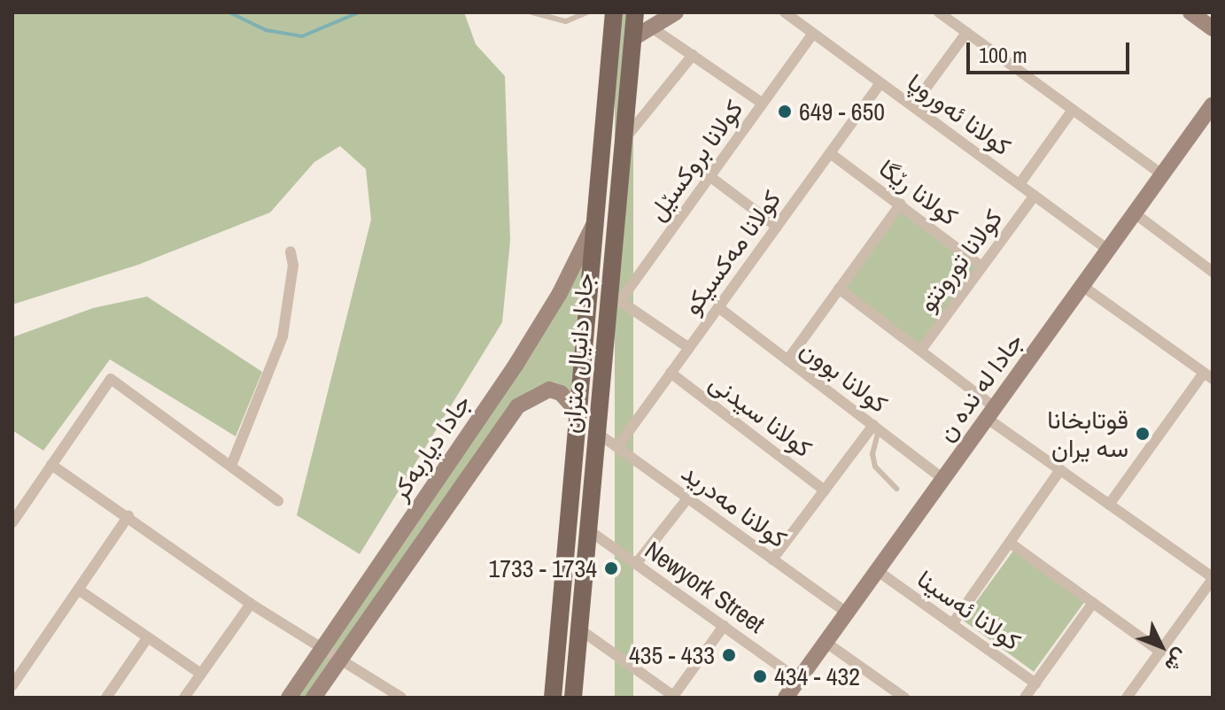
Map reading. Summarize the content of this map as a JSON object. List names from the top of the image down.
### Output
{
  "streets": {
    "main road": ["جادا دانيال متران", "جادا له نده ن", "جادا دیاربه‌كر"],
    "street": [
      "كولانا ئه‌وروپا",
      "كولانا بروکسێل",
      "كولانا رێگا",
      "كولانا مەکسیکو",
      "كولانا تورونتو",
      "كولانا بوون",
      "كولانا سيدنى",
      "كولانا مه‌درید",
      "Newyork Street",
      "كولانا ئەسینا"
    ]
  },
  "crossings": [
    ["كولانا ئه‌وروپا", "كولانا بروکسێل"],
    ["كولانا ئه‌وروپا", "كولانا مەکسیکو"],
    ["كولانا ئه‌وروپا", "كولانا تورونتو"],
    ["كولانا ئه‌وروپا", "جادا له نده ن"],
    ["كولانا بروکسێل", "جادا دانيال متران"],
    ["كولانا رێگا", "كولانا مەکسیکو"],
    ["كولانا رێگا", "كولانا تورونتو"],
    ["كولانا مەکسیکو", "كولانا بوون"],
    ["كولانا مەکسیکو", "كولانا سيدنى"],
    ["كولانا مەکسیکو", "كولانا مه‌درید"],
    ["جادا دانيال متران", "جادا دیاربه‌كر"],
    ["جادا دانيال متران", "كولانا مه‌درید"],
    ["جادا دانيال متران", "Newyork Street"],
    ["كولانا بوون", "جادا له نده ن"],
    ["جادا له نده ن", "كولانا مه‌درید"],
    ["جادا له نده ن", "Newyork Street"],
    ["جادا له نده ن", "كولانا ئەسینا"]
  ],
  "places": [
    "649 - 650",
    "قوتابخانا سه يران",
    "1733 - 1734",
    "435 - 433",
    "434 - 432"
  ],
  "scale_bar": "100 m",
  "north": "bottom right"
}
